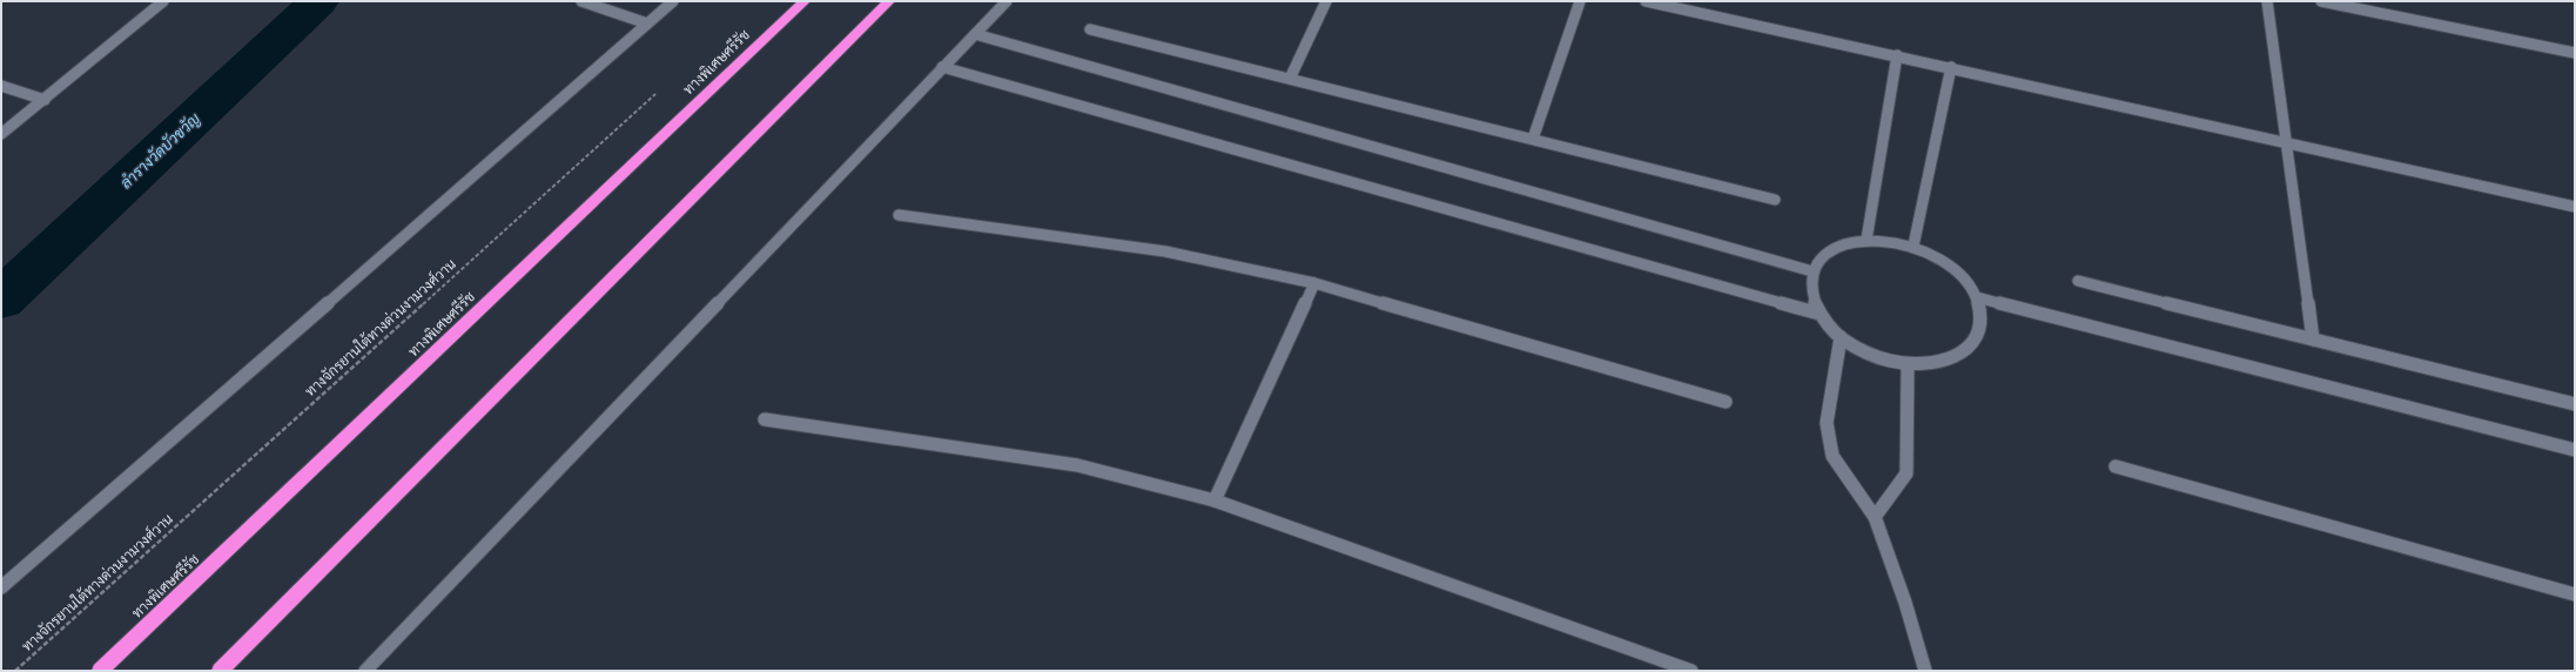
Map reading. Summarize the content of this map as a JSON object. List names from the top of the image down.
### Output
{
  "streets": {
    "highway": ["ทางพิเศษศรีรัช"],
    "path": ["ทางจักรยานใต้ทางด่วนงามวงศ์วาน"]
  },
  "water": ["ลำรางวัดบัวขวัญ"]
}
